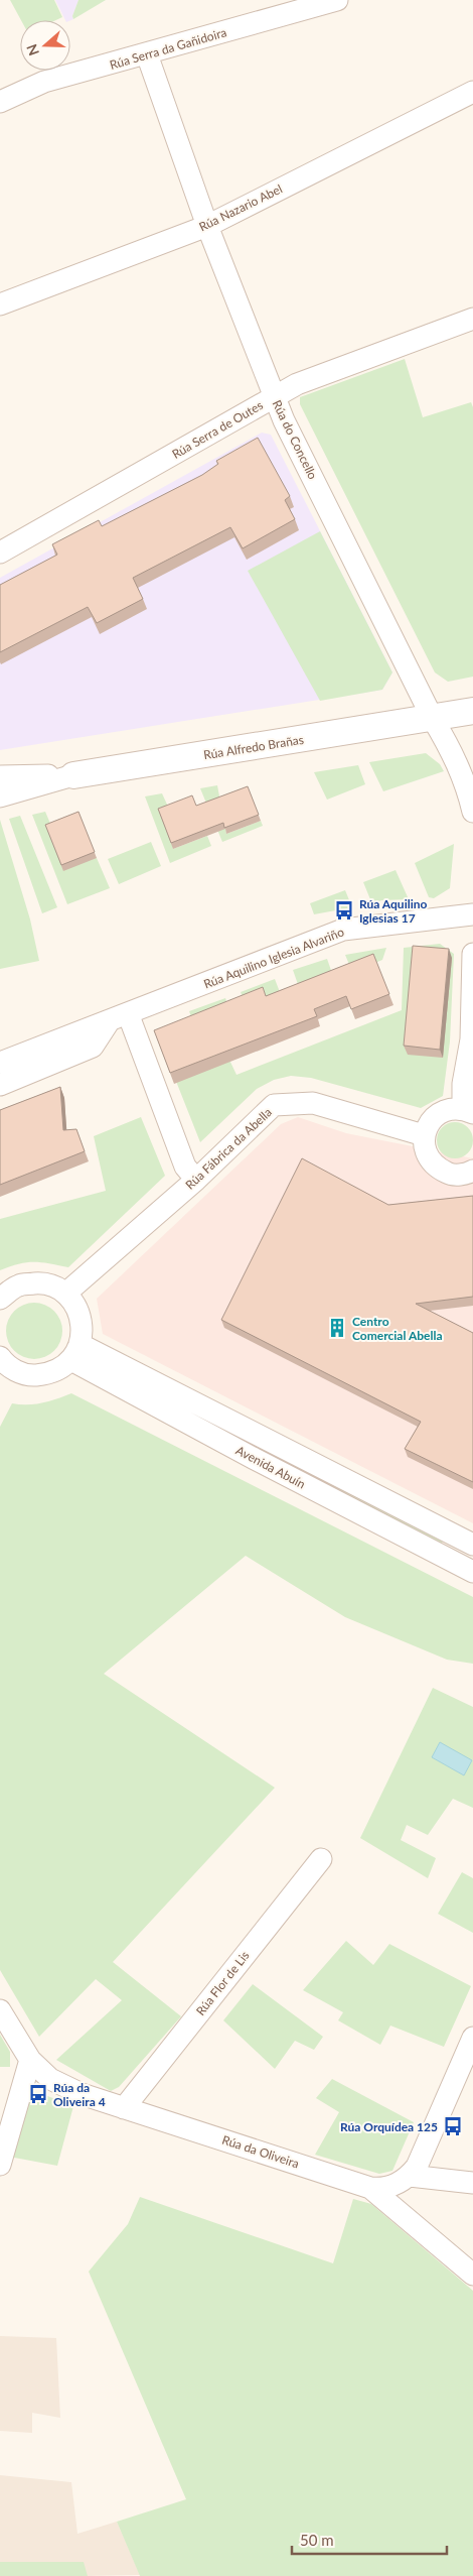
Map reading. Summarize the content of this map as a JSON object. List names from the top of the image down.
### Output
{
  "streets": {
    "street": [
      "Rúa Serra da Gañidoira",
      "Rúa Nazario Abel",
      "Rúa Serra de Outes",
      "Rúa do Concello",
      "Rúa Alfredo Brañas",
      "Rúa Aquilino Iglesia Alvariño",
      "Rúa Fábrica da Abella",
      "Avenida Abuín",
      "Rúa Flor de Lis",
      "Rúa da Oliveira"
    ]
  },
  "crossings": [
    ["Rúa Serra da Gañidoira", "Rúa do Concello"],
    ["Rúa Nazario Abel", "Rúa do Concello"],
    ["Rúa Serra de Outes", "Rúa do Concello"],
    ["Rúa do Concello", "Rúa Alfredo Brañas"],
    ["Rúa Flor de Lis", "Rúa da Oliveira"]
  ],
  "places": {
    "bus stop": ["Rúa Aquilino Iglesias 17", "Rúa da Oliveira 4", "Rúa Orquídea 125"],
    "building": ["Centro Comercial Abella"]
  },
  "scale_bar": "50 m",
  "north": "left"
}
